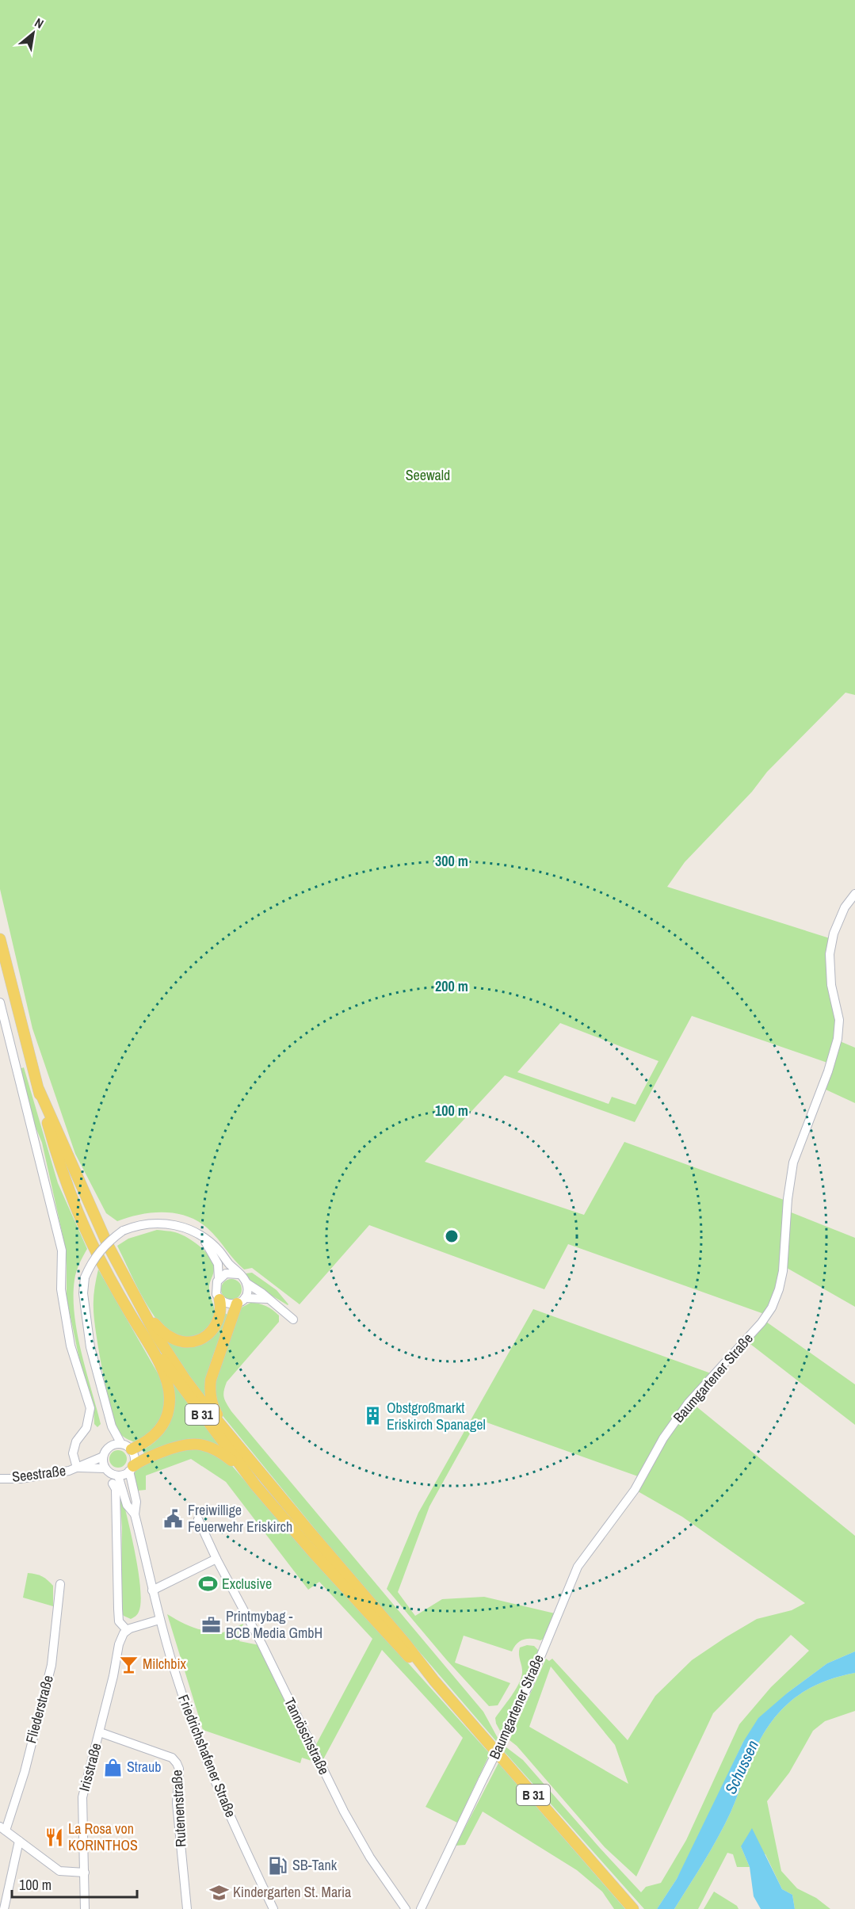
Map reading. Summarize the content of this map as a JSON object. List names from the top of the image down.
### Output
{
  "streets": {
    "main road": ["B 31"],
    "street": [
      "Baumgartener Straße",
      "Seestraße",
      "Fliederstraße",
      "Tannöschstraße",
      "Friedrichshafener Straße",
      "Irisstraße",
      "Rutenenstraße"
    ]
  },
  "crossings": [
    ["Seestraße", "Friedrichshafener Straße"],
    ["Irisstraße", "Rutenenstraße"]
  ],
  "water": ["Schussen"],
  "parks": ["Seewald"],
  "places": {
    "building": ["Obstgroßmarkt Eriskirch Spanagel"],
    "public building": ["Freiwillige Feuerwehr Eriskirch"],
    "sports": ["Exclusive"],
    "office": ["Printmybag - BCB Media GmbH"],
    "bar": ["Milchbix"],
    "shop": ["Straub"],
    "restaurant": ["La Rosa von KORINTHOS"],
    "fuel station": ["SB-Tank"],
    "school or university": ["Kindergarten St. Maria"]
  },
  "scale_bar": "100 m",
  "north": "top right",
  "rings": ["300 m", "200 m", "100 m"]
}
